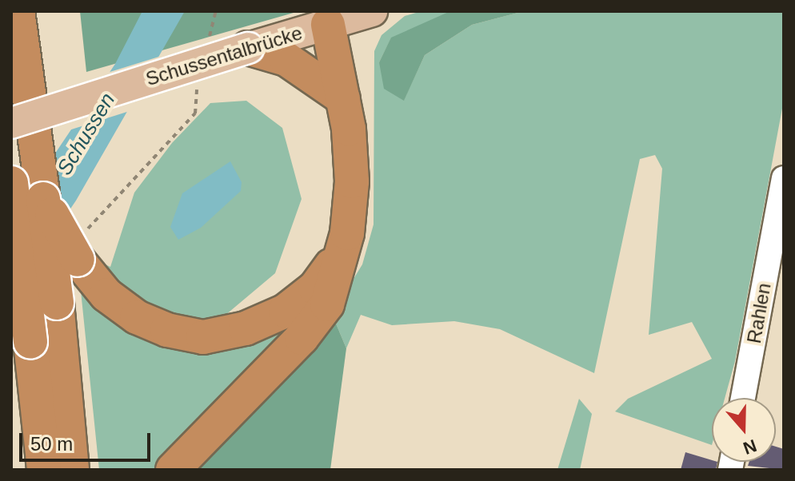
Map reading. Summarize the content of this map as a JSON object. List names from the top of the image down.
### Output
{
  "streets": {
    "main road": ["Schussentalbrücke"],
    "street": ["Rahlen"]
  },
  "water": ["Schussen"],
  "scale_bar": "50 m",
  "north": "bottom"
}
